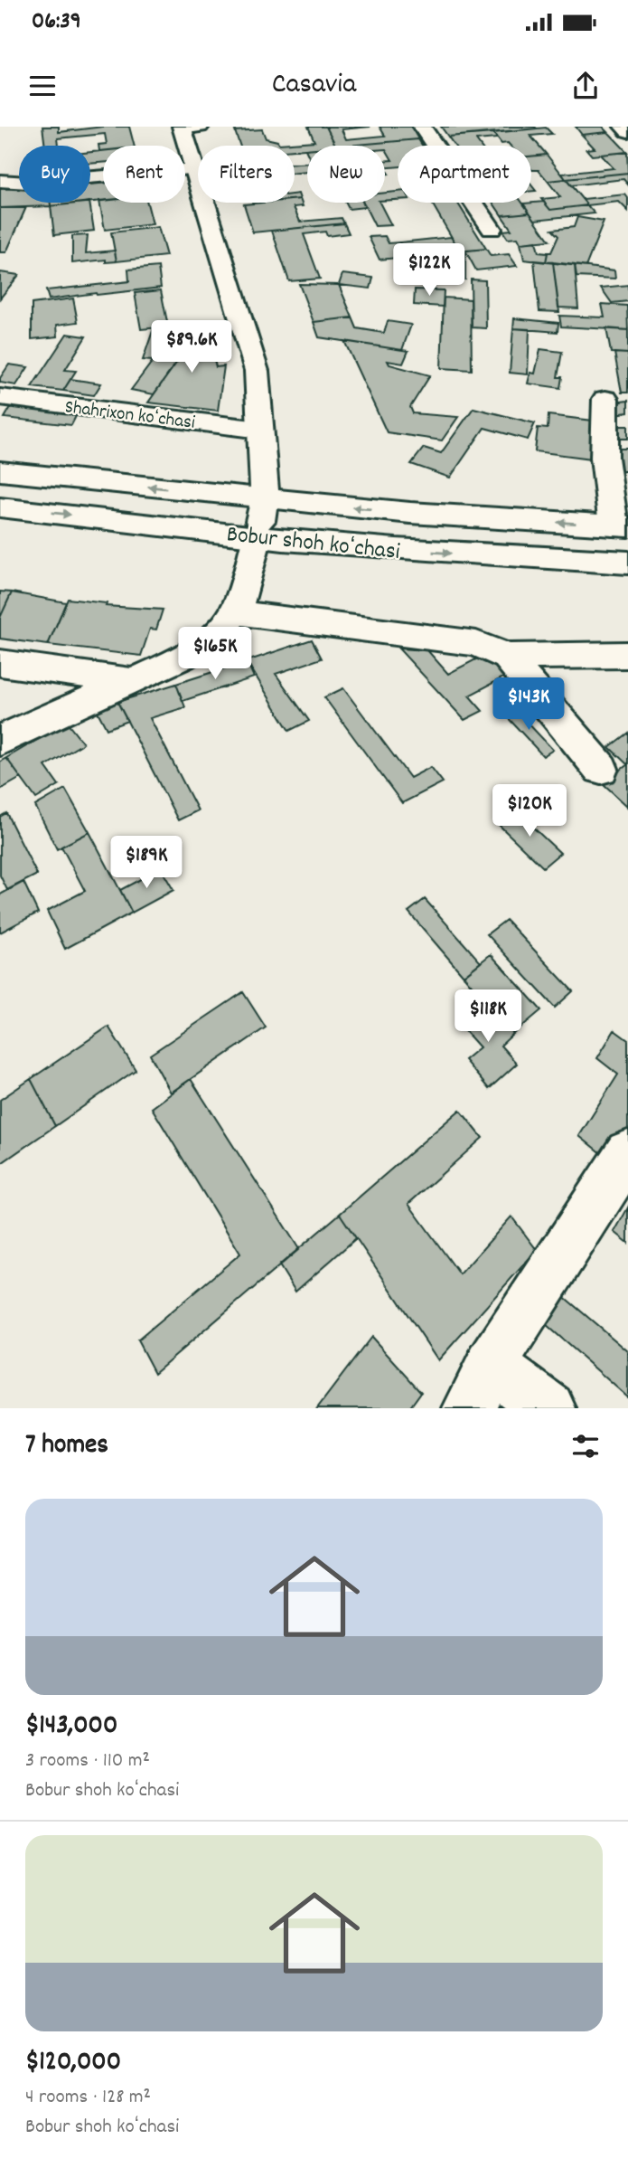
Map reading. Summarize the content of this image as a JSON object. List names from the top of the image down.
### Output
{
  "streets": {
    "main road": ["Shahrixon koʻchasi", "Bobur shoh koʻchasi"]
  },
  "page": {
    "status": "06:39",
    "header": "Casavia",
    "chip": [
      "Buy",
      "Rent",
      "Filters",
      "New",
      "Apartment"
    ],
    "price": [
      "$122K",
      "$89.6K",
      "$165K",
      "$143K",
      "$120K",
      "$189K",
      "$118K"
    ],
    "heading": "7 homes",
    "list": [
      {
        "name": "$143,000",
        "note": "3 rooms · 110 m² · Bobur shoh koʻchasi"
      },
      {
        "name": "$120,000",
        "note": "4 rooms · 128 m² · Bobur shoh koʻchasi"
      }
    ]
  }
}
